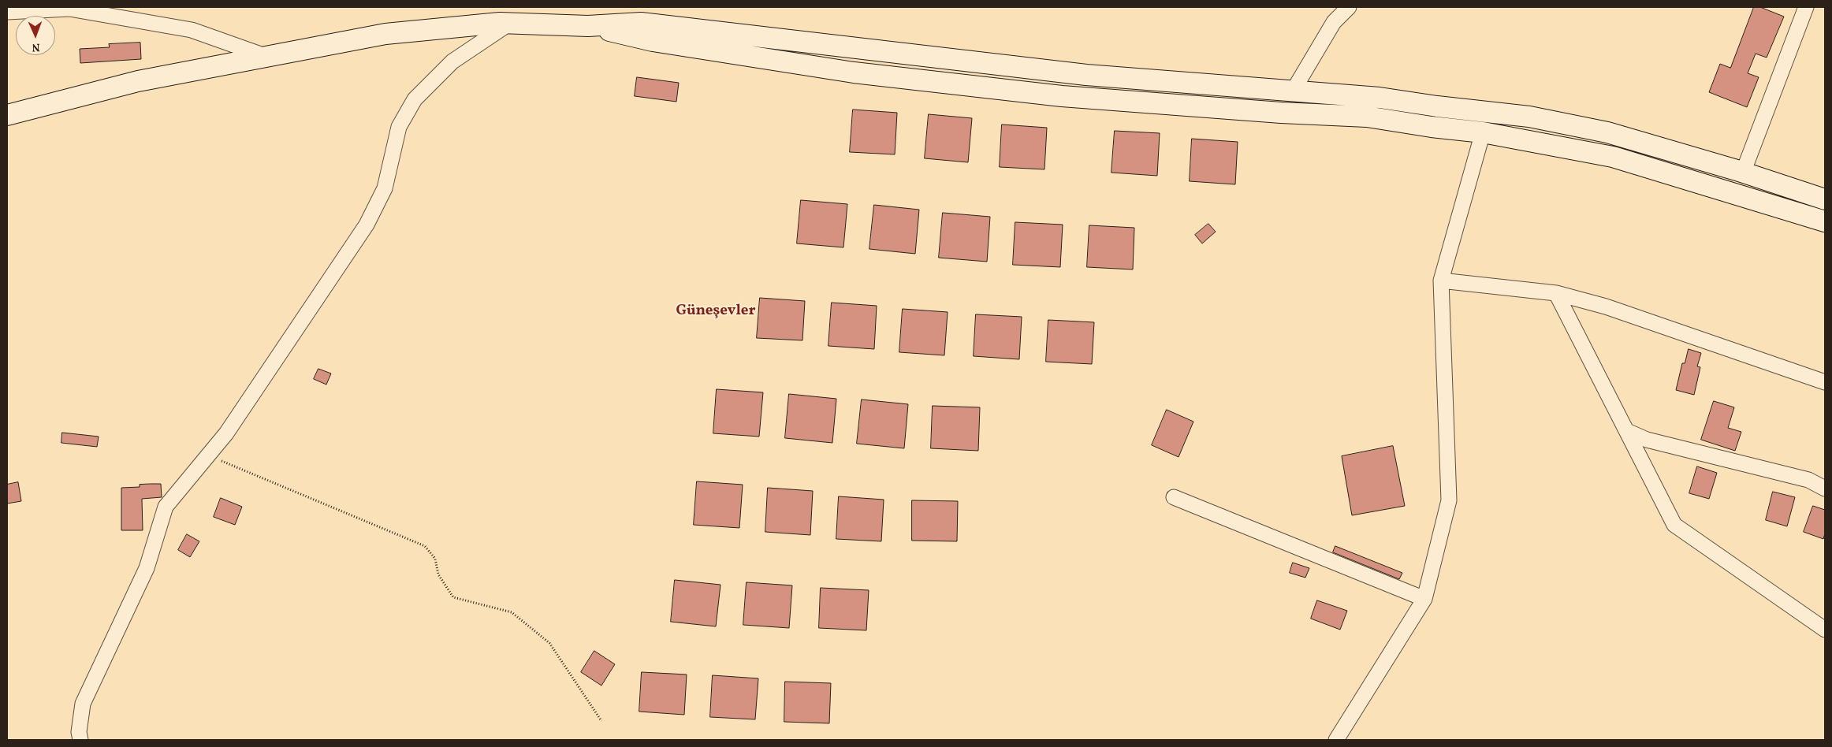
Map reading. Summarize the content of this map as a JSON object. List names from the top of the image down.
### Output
{
  "districts": ["Güneşevler"],
  "north": "bottom"
}
